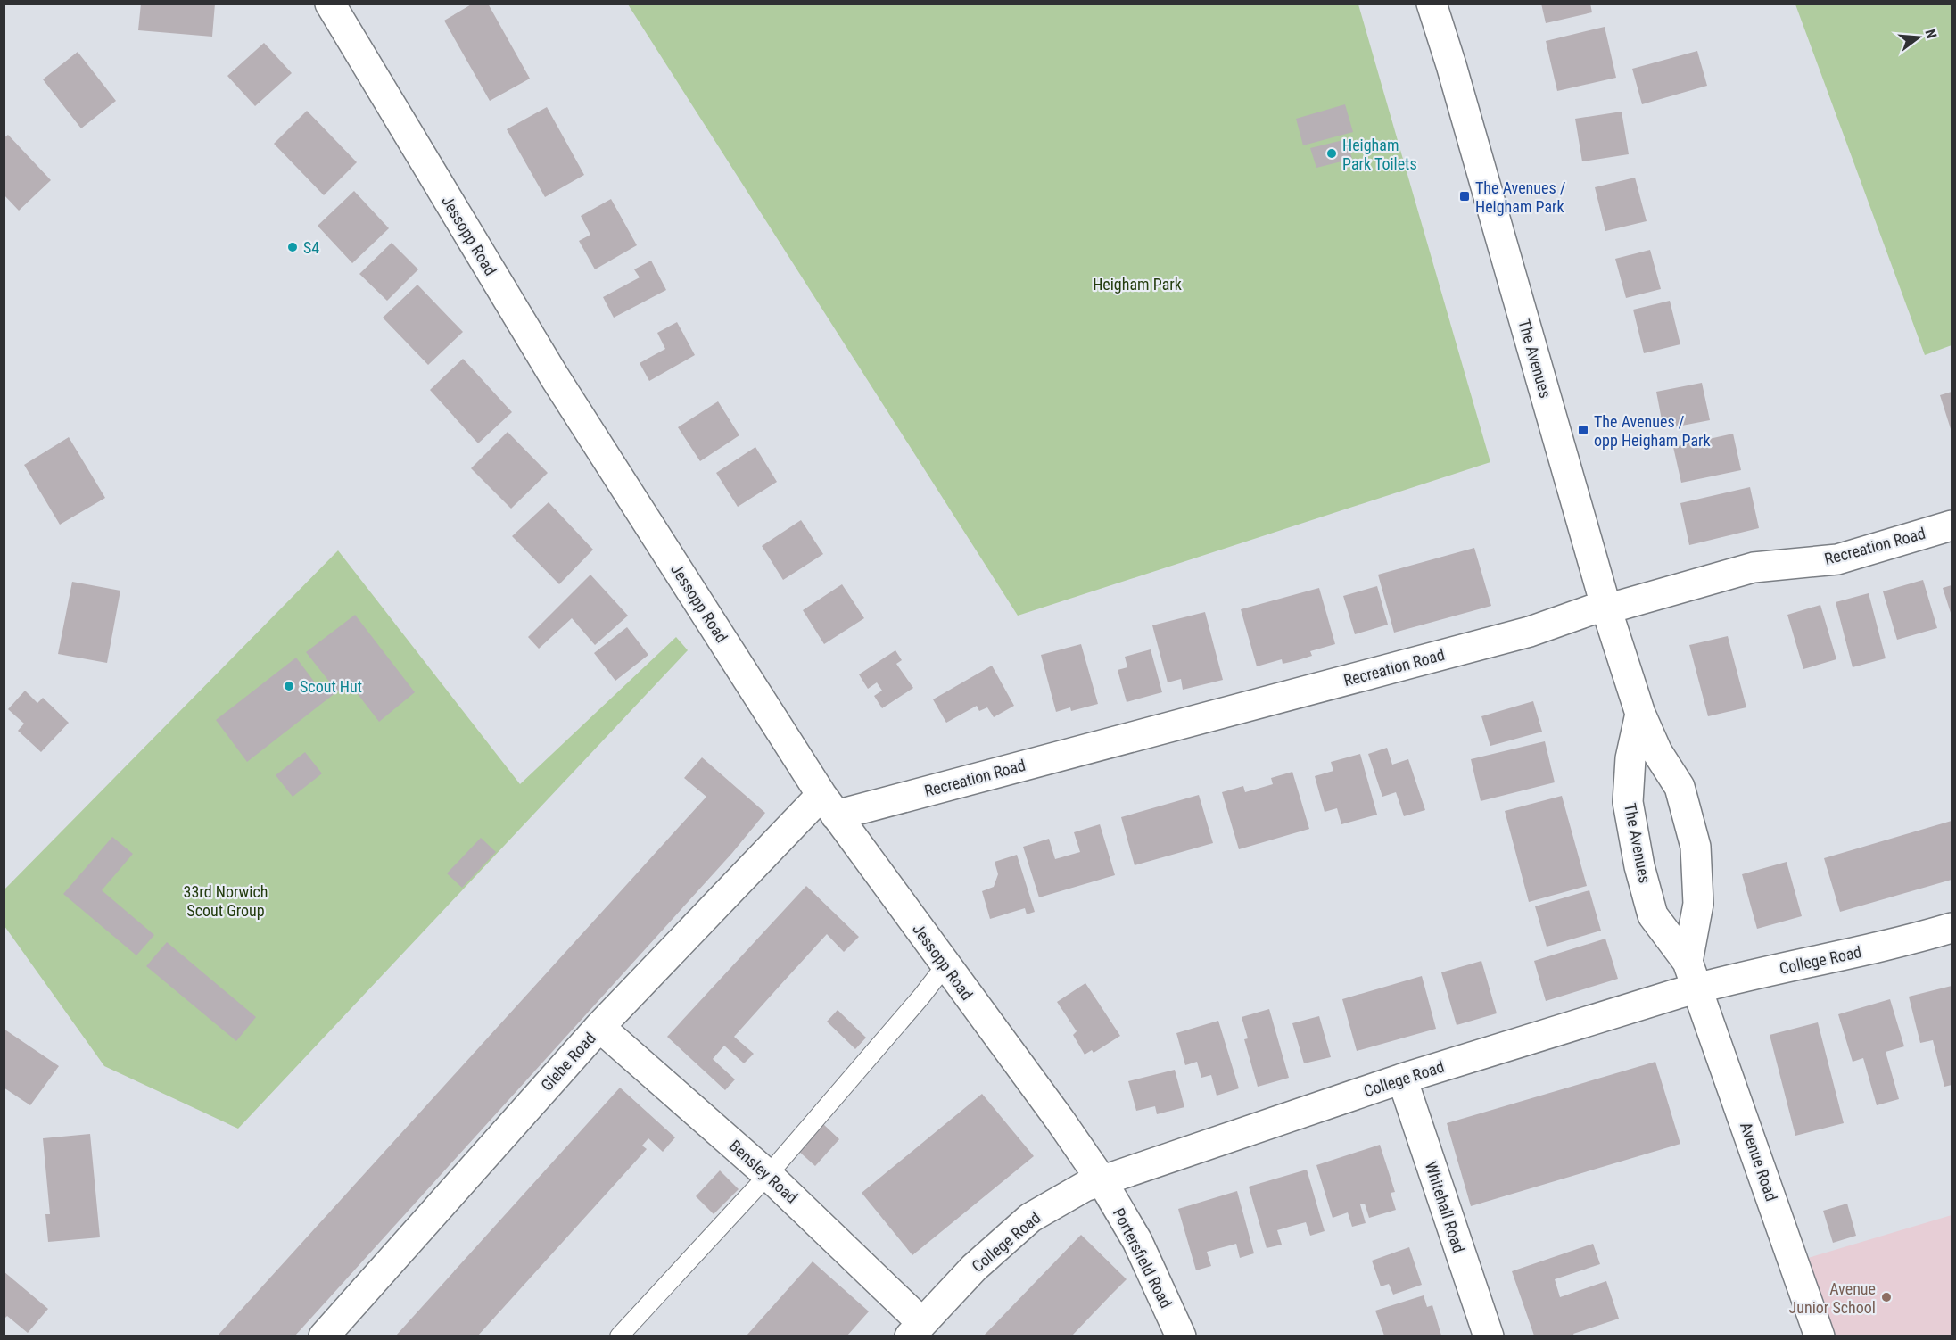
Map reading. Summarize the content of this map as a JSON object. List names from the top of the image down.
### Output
{
  "streets": {
    "street": [
      "Jessopp Road",
      "The Avenues",
      "Recreation Road",
      "College Road",
      "Glebe Road",
      "Avenue Road",
      "Bensley Road",
      "Whitehall Road",
      "Portersfield Road"
    ]
  },
  "crossings": [
    ["Jessopp Road", "Recreation Road"],
    ["Jessopp Road", "College Road"],
    ["Jessopp Road", "Glebe Road"],
    ["Jessopp Road", "Portersfield Road"],
    ["The Avenues", "Recreation Road"],
    ["The Avenues", "College Road"],
    ["The Avenues", "Avenue Road"],
    ["Recreation Road", "Glebe Road"],
    ["College Road", "Avenue Road"],
    ["College Road", "Bensley Road"],
    ["College Road", "Whitehall Road"],
    ["College Road", "Portersfield Road"],
    ["Glebe Road", "Bensley Road"]
  ],
  "parks": ["Heigham Park", "33rd Norwich Scout Group"],
  "places": {
    "other": [
      "Heigham Park Toilets",
      "S4",
      "Scout Hut",
      "Avenue Junior School"
    ],
    "transit": ["The Avenues / Heigham Park", "The Avenues / opp Heigham Park"]
  },
  "north": "right"
}
